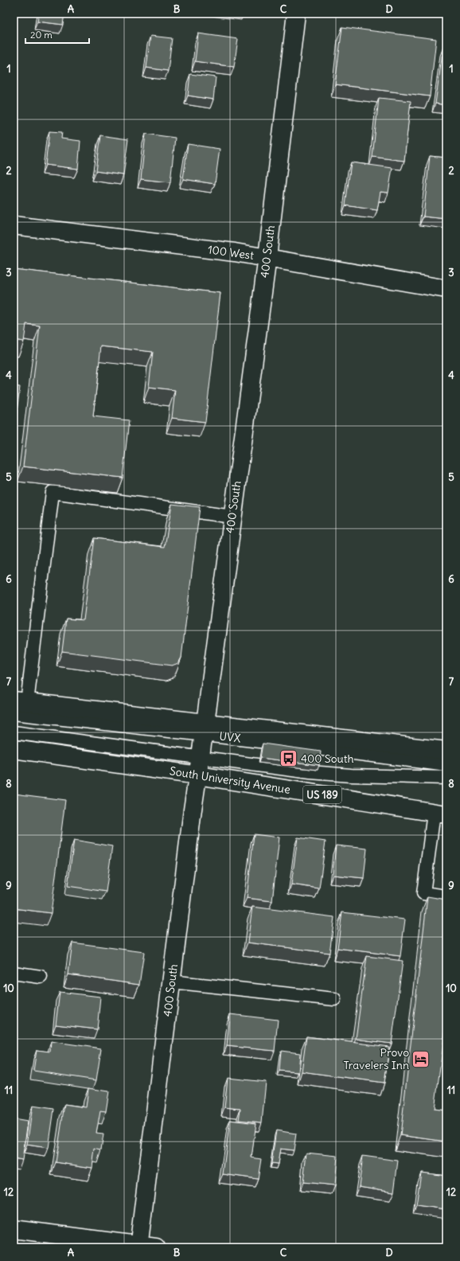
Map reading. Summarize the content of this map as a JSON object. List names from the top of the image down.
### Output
{
  "streets": {
    "main road": [
      "400 South",
      "100 West",
      "South University Avenue",
      "US 189"
    ],
    "lane": ["UVX"]
  },
  "crossings": [
    ["400 South", "100 West"],
    ["400 South", "UVX"],
    ["400 South", "South University Avenue"]
  ],
  "places": {
    "bus stop": ["400 South"],
    "hotel": ["Provo Travelers Inn"]
  },
  "scale_bar": "20 m",
  "grid": {
    "columns": [
      "A",
      "B",
      "C",
      "D"
    ],
    "rows": [
      "1",
      "2",
      "3",
      "4",
      "5",
      "6",
      "7",
      "8",
      "9",
      "10",
      "11",
      "12"
    ]
  }
}
